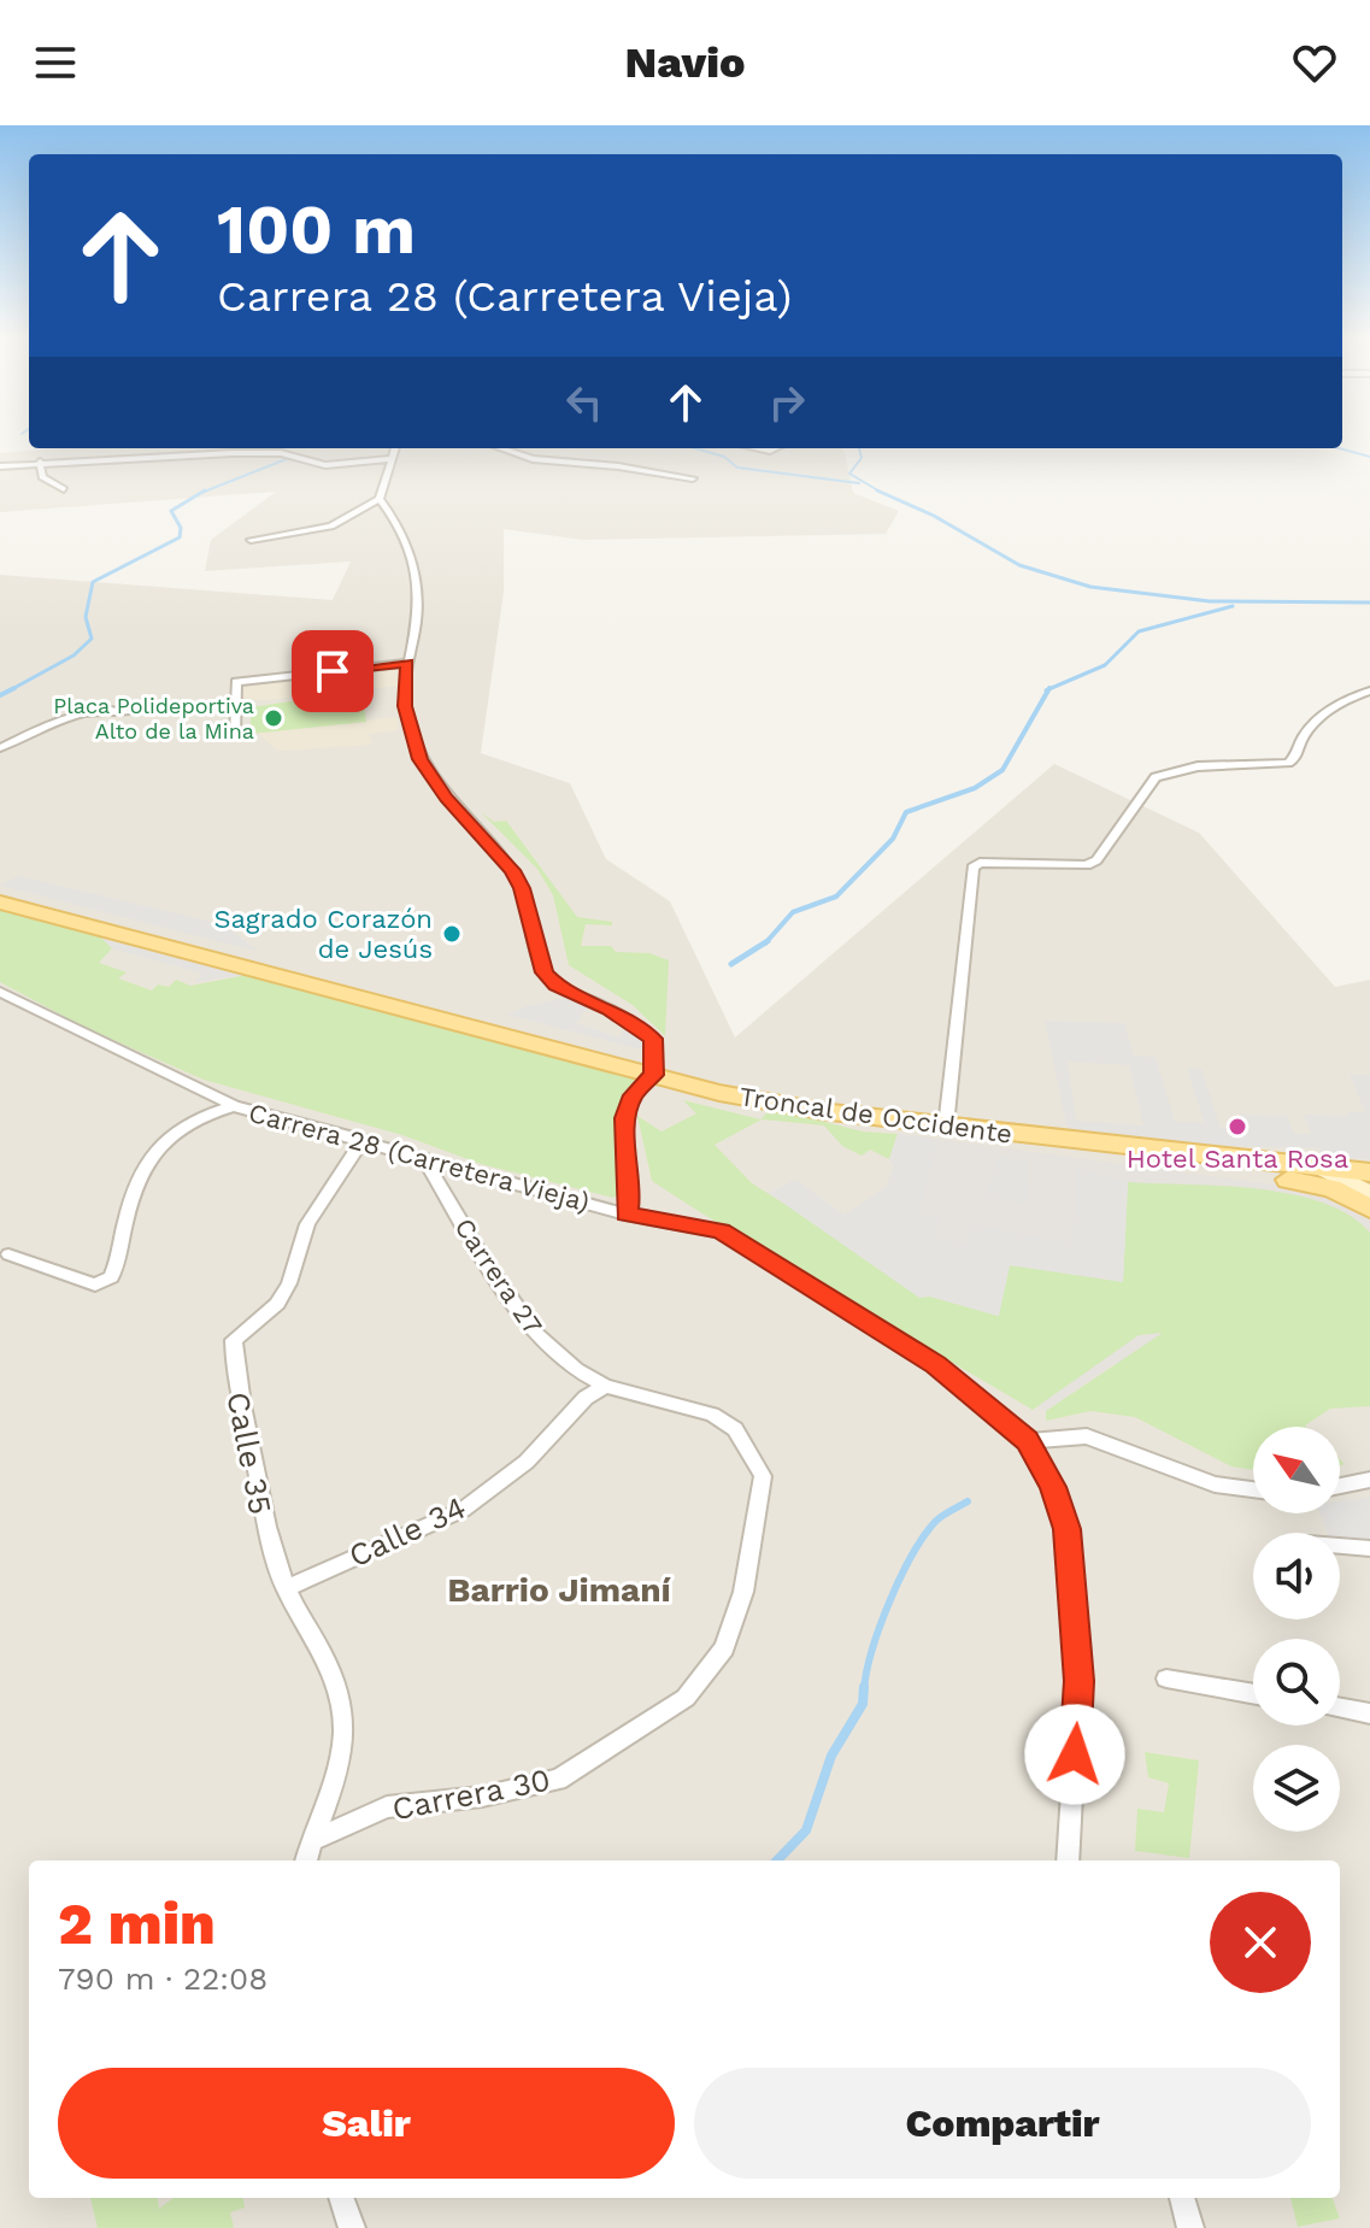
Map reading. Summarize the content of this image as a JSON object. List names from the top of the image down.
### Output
{
  "streets": {
    "main road": ["Troncal de Occidente"],
    "street": [
      "Carrera 28 (Carretera Vieja)",
      "Carrera 27",
      "Calle 35",
      "Calle 34",
      "Carrera 30"
    ]
  },
  "crossings": [
    ["Carrera 28 (Carretera Vieja)", "Carrera 27"],
    ["Carrera 28 (Carretera Vieja)", "Calle 35"],
    ["Carrera 27", "Calle 34"],
    ["Carrera 27", "Carrera 30"],
    ["Calle 35", "Calle 34"]
  ],
  "districts": ["Barrio Jimaní"],
  "places": ["Placa Polideportiva Alto de la Mina", "Sagrado Corazón de Jesús", "Hotel Santa Rosa"],
  "north": "top left",
  "page": {
    "header": "Navio",
    "turn": ["100 m", "Carrera 28 (Carretera Vieja)"],
    "heading": ["2 min", "790 m · 22:08"],
    "buttons": ["Salir", "Compartir"]
  }
}
